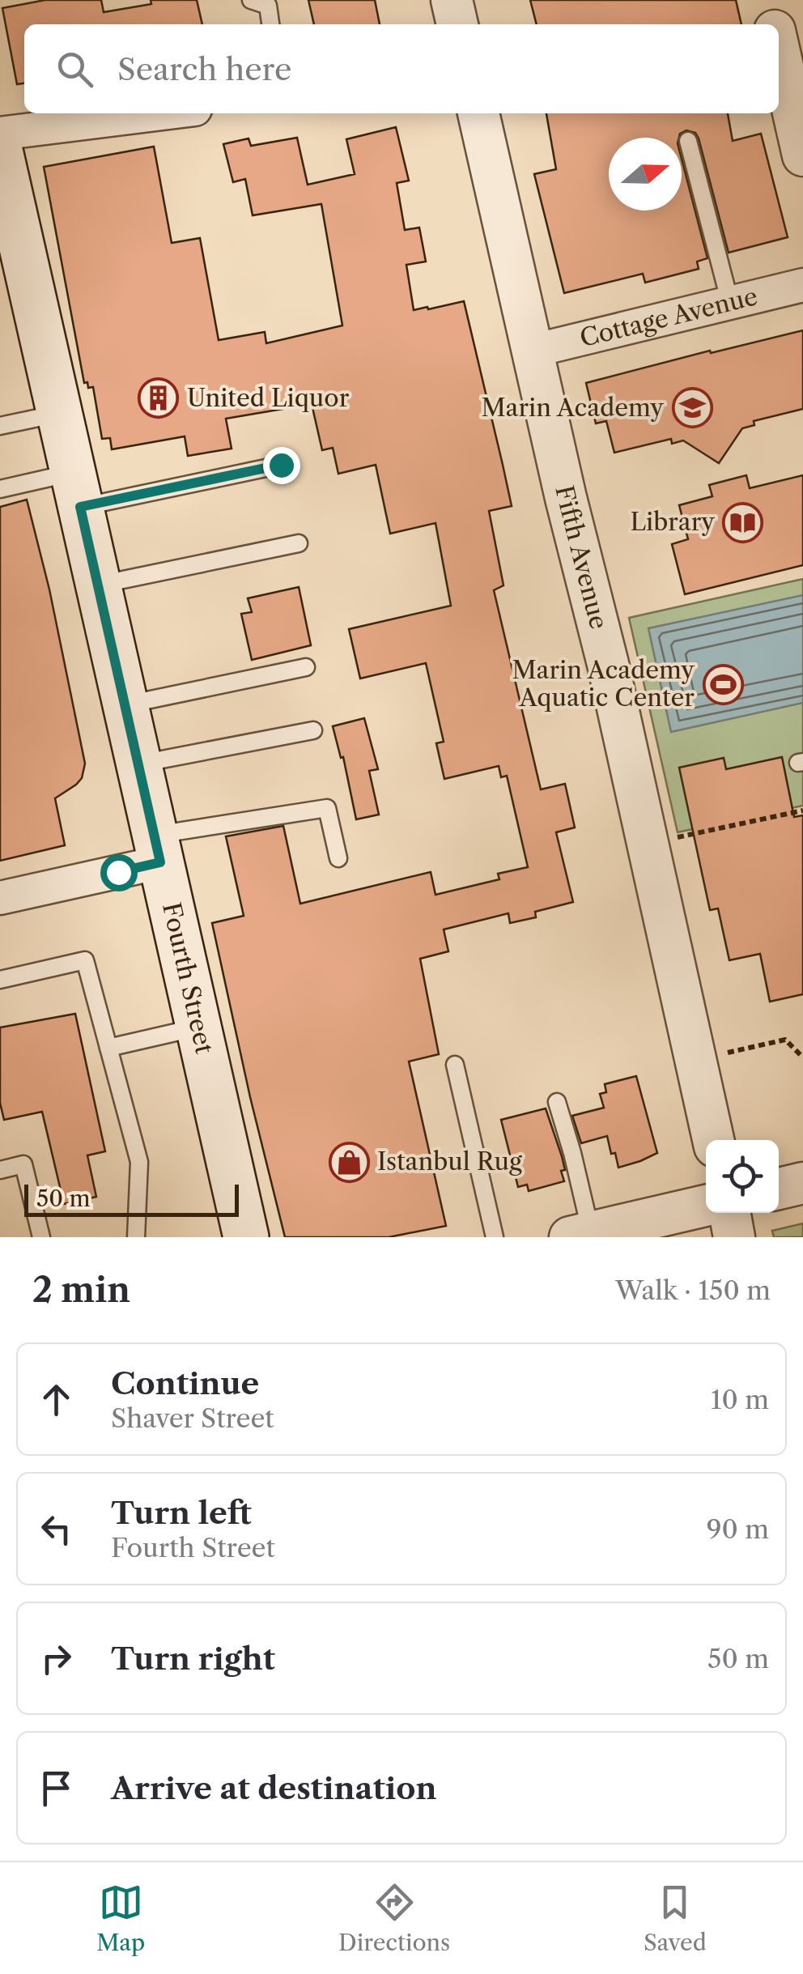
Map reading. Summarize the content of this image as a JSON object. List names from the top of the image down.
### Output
{
  "streets": {
    "main road": ["Fourth Street"],
    "street": ["Cottage Avenue", "Fifth Avenue"]
  },
  "crossings": [
    ["Cottage Avenue", "Fifth Avenue"]
  ],
  "places": {
    "building": ["United Liquor"],
    "school or university": ["Marin Academy"],
    "library": ["Library"],
    "sports": ["Marin Academy Aquatic Center"],
    "shop": ["Istanbul Rug"]
  },
  "scale_bar": "50 m",
  "north": "right",
  "page": {
    "search": "Search here",
    "scale": "50 m",
    "heading": ["2 min", "Walk · 150 m"],
    "list": [
      ["Continue", "Shaver Street", "10 m"],
      ["Turn left", "Fourth Street", "90 m"],
      ["Turn right", "50 m"],
      "Arrive at destination"
    ],
    "nav": ["Map", "Directions", "Saved"]
  }
}
